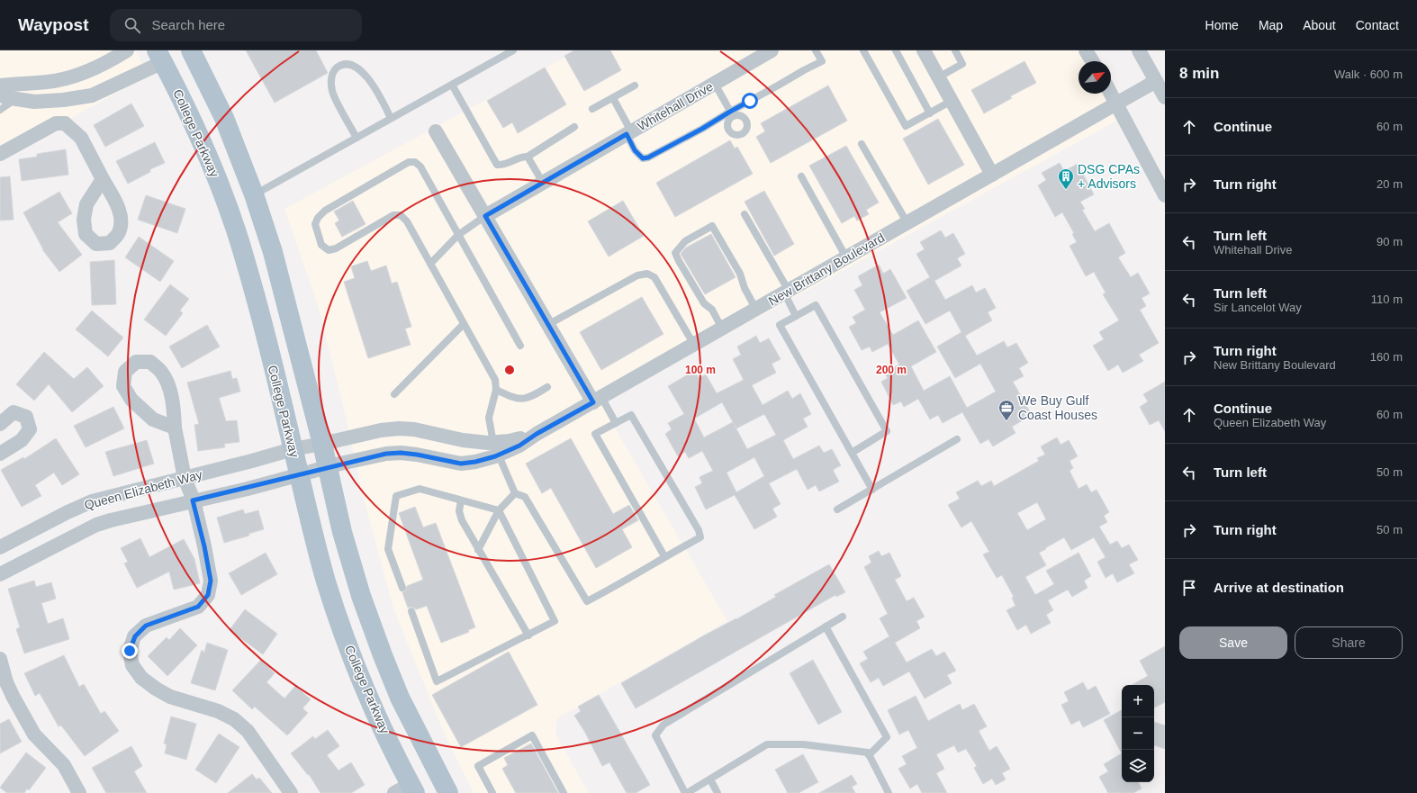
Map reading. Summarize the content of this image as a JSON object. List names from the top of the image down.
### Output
{
  "streets": {
    "main road": ["College Parkway"],
    "street": ["Whitehall Drive", "New Brittany Boulevard", "Queen Elizabeth Way"]
  },
  "crossings": [
    ["College Parkway", "New Brittany Boulevard"],
    ["College Parkway", "Queen Elizabeth Way"],
    ["New Brittany Boulevard", "Queen Elizabeth Way"]
  ],
  "places": {
    "building": ["DSG CPAs + Advisors"],
    "office": ["We Buy Gulf Coast Houses"]
  },
  "north": "top right",
  "page": {
    "header": "Waypost",
    "search": "Search here",
    "nav": [
      "Home",
      "Map",
      "About",
      "Contact"
    ],
    "heading": ["8 min", "Walk · 600 m"],
    "list": [
      ["Continue", "60 m"],
      ["Turn right", "20 m"],
      ["Turn left", "Whitehall Drive", "90 m"],
      ["Turn left", "Sir Lancelot Way", "110 m"],
      ["Turn right", "New Brittany Boulevard", "160 m"],
      ["Continue", "Queen Elizabeth Way", "60 m"],
      ["Turn left", "50 m"],
      ["Turn right", "50 m"],
      "Arrive at destination"
    ],
    "buttons": ["Save", "Share"],
    "map_buttons": ["+", "−"]
  },
  "rings": ["100 m", "200 m"]
}
